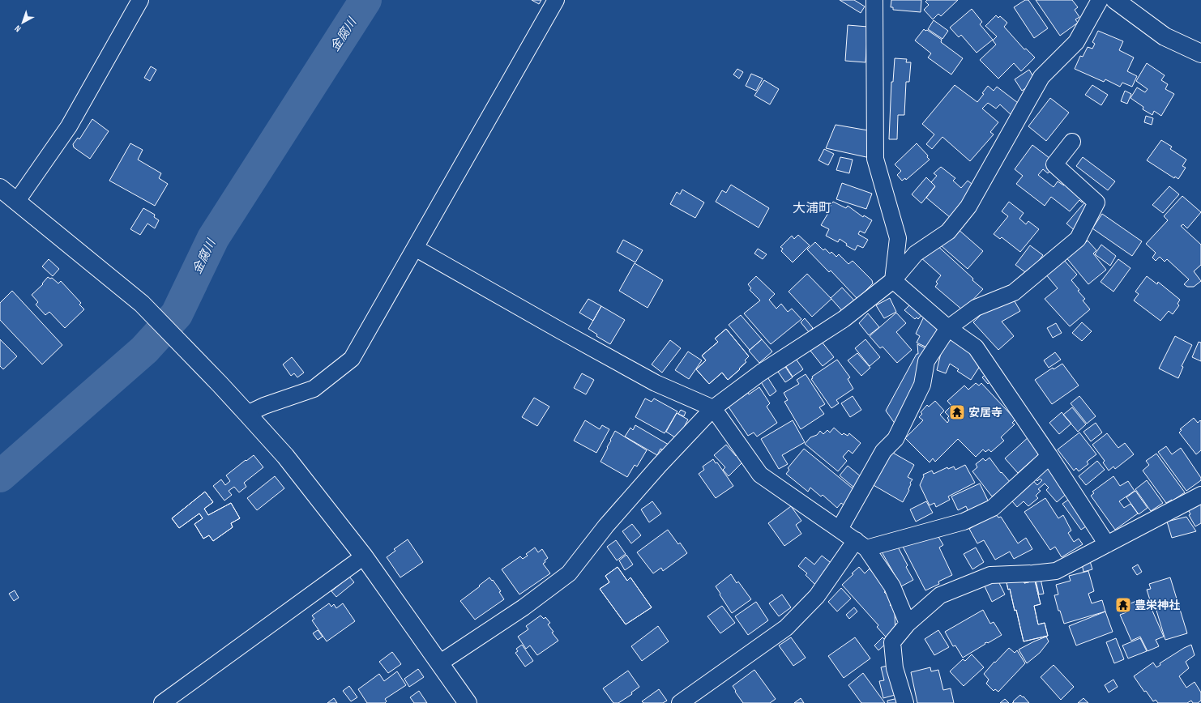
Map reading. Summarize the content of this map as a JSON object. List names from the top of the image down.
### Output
{
  "districts": ["大浦町"],
  "water": ["金腐川"],
  "places": {
    "temple": ["安居寺", "豊栄神社"]
  },
  "north": "bottom left"
}
